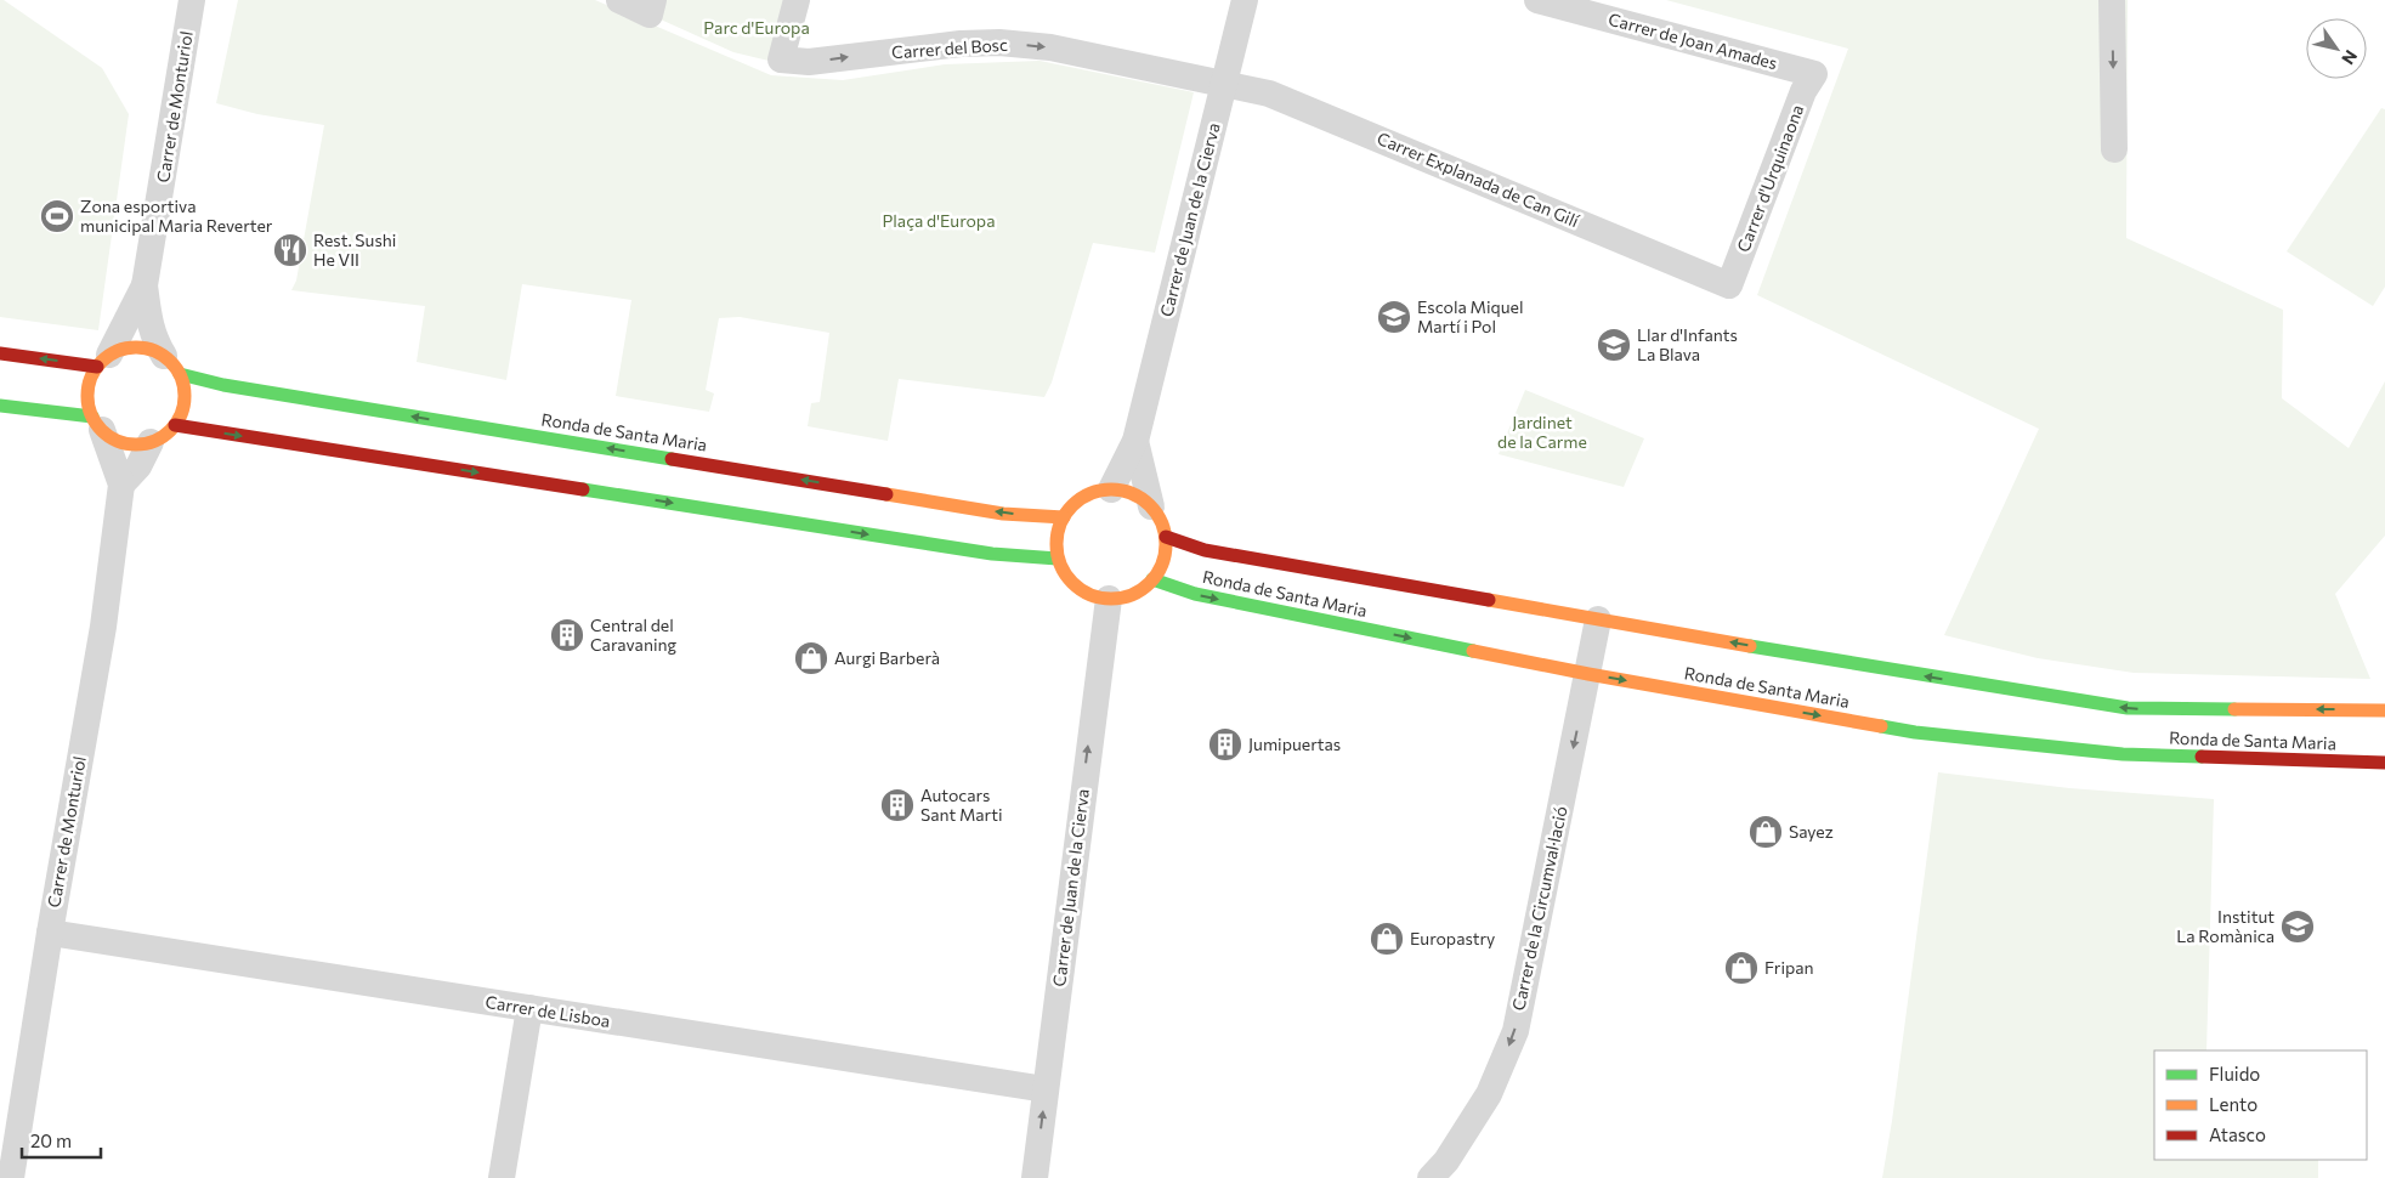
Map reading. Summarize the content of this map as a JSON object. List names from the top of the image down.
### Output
{
  "streets": {
    "street": [
      "Carrer de Joan Amades",
      "Carrer del Bosc",
      "Carrer de Monturiol",
      "Carrer d'Urquinaona",
      "Carrer Explanada de Can Gilí",
      "Carrer de Juan de la Cierva",
      "Ronda de Santa Maria",
      "Carrer de la Circumval·lació",
      "Carrer de Lisboa"
    ]
  },
  "crossings": [
    ["Carrer de Joan Amades", "Carrer d'Urquinaona"],
    ["Carrer del Bosc", "Carrer Explanada de Can Gilí"],
    ["Carrer del Bosc", "Carrer de Juan de la Cierva"],
    ["Carrer de Monturiol", "Ronda de Santa Maria"],
    ["Carrer de Monturiol", "Carrer de Lisboa"],
    ["Carrer d'Urquinaona", "Carrer Explanada de Can Gilí"],
    ["Carrer Explanada de Can Gilí", "Carrer de Juan de la Cierva"],
    ["Carrer de Juan de la Cierva", "Ronda de Santa Maria"],
    ["Carrer de Juan de la Cierva", "Carrer de Lisboa"],
    ["Ronda de Santa Maria", "Carrer de la Circumval·lació"]
  ],
  "one_way": ["Carrer del Bosc", "Carrer de Juan de la Cierva", "Carrer de la Circumval·lació"],
  "parks": ["Parc d'Europa", "Plaça d'Europa", "Jardinet de la Carme"],
  "places": {
    "sports": ["Zona esportiva municipal Maria Reverter"],
    "restaurant": ["Rest. Sushi He VII"],
    "school or university": ["Escola Miquel Martí i Pol", "Llar d'Infants La Blava", "Institut La Romànica"],
    "building": ["Central del Caravaning", "Jumipuertas", "Autocars Sant Marti"],
    "shop": [
      "Aurgi Barberà",
      "Sayez",
      "Europastry",
      "Fripan"
    ]
  },
  "legend": ["Fluido", "Lento", "Atasco"],
  "scale_bar": "20 m",
  "north": "bottom right"
}
